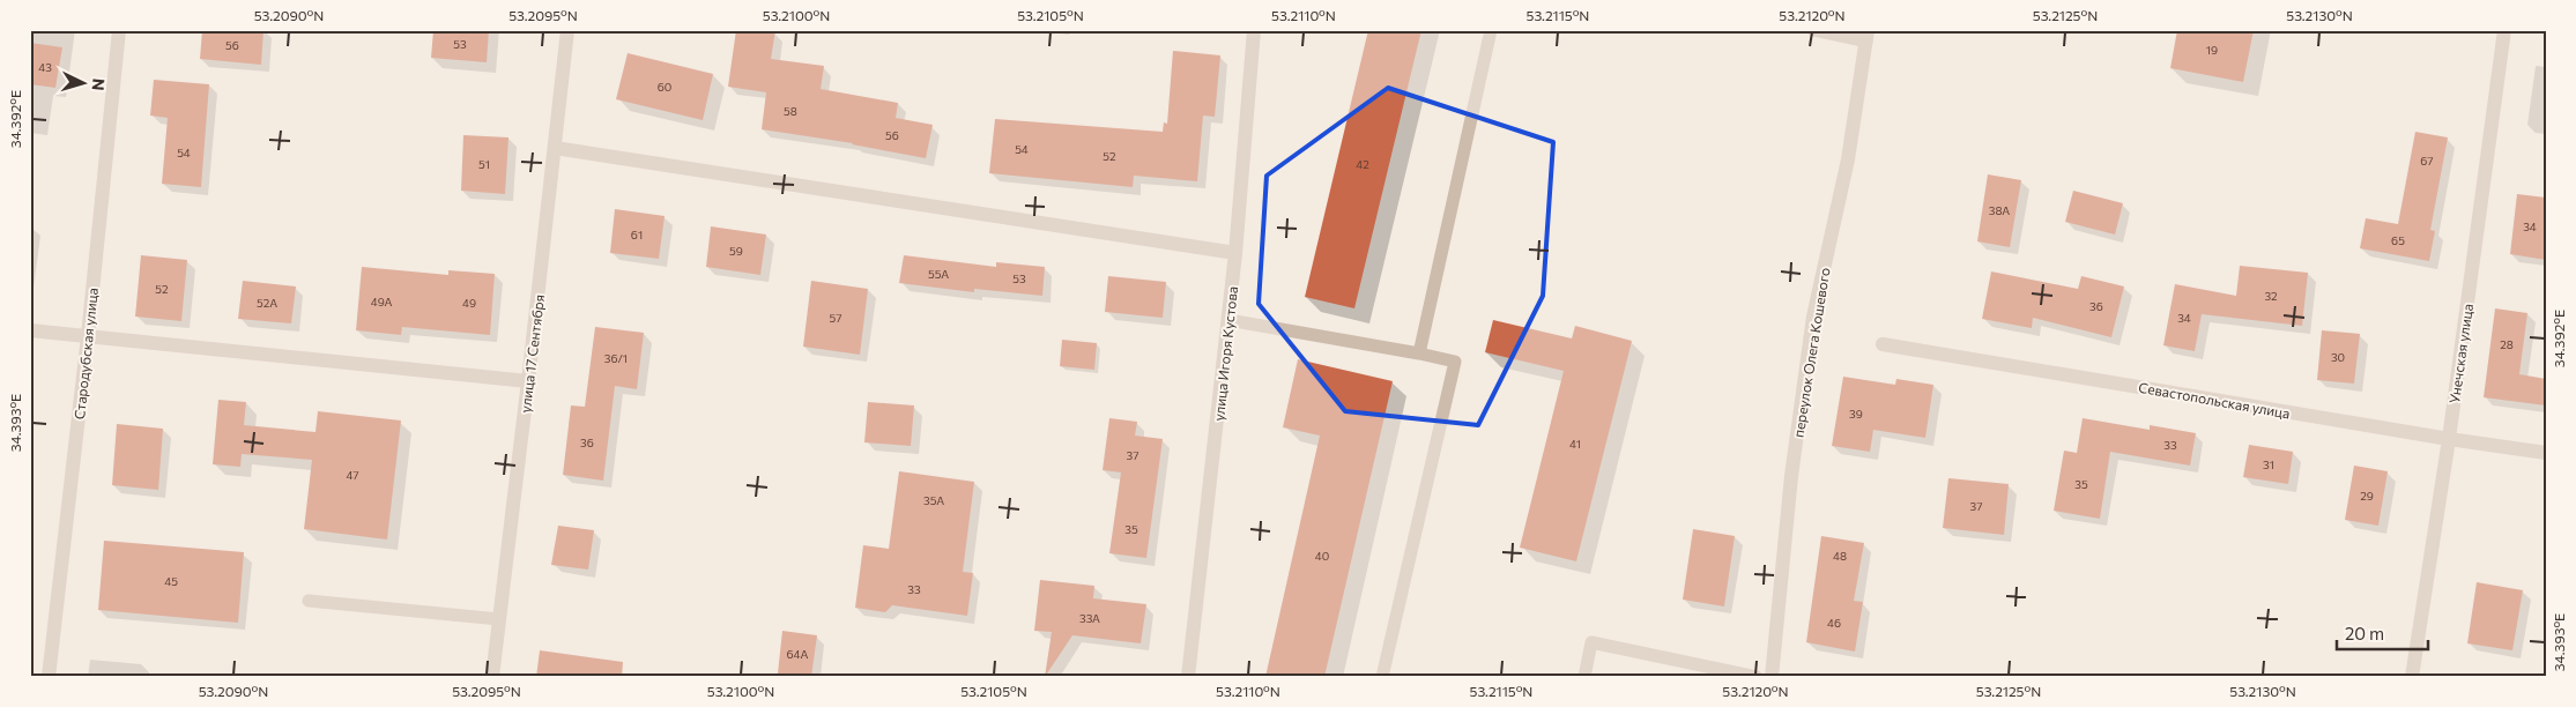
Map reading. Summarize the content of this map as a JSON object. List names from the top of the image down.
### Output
{
  "streets": {
    "street": [
      "переулок Олега Кошевого",
      "Стародубская улица",
      "улица 17 Сентября",
      "улица Игоря Кустова",
      "Унечская улица",
      "Севастопольская улица"
    ]
  },
  "crossings": [
    ["Унечская улица", "Севастопольская улица"]
  ],
  "house_numbers": [
    "53",
    "56",
    "19",
    "43",
    "60",
    "58",
    "56",
    "54",
    "54",
    "52",
    "67",
    "51",
    "42",
    "38А",
    "34",
    "61",
    "65",
    "59",
    "55А",
    "53",
    "52",
    "32",
    "49А",
    "52А",
    "49",
    "36",
    "57",
    "34",
    "28",
    "30",
    "36/1",
    "39",
    "36",
    "41",
    "33",
    "37",
    "31",
    "47",
    "35",
    "29",
    "35А",
    "37",
    "35",
    "40",
    "48",
    "45",
    "33",
    "33А",
    "46",
    "64А"
  ],
  "scale_bar": "20 m",
  "north": "right",
  "coordinates": [
    "53.2090°N",
    "53.2095°N",
    "53.2100°N",
    "53.2105°N",
    "53.2110°N",
    "53.2115°N",
    "53.2120°N",
    "53.2125°N",
    "53.2130°N",
    "34.392°E",
    "34.393°E"
  ]
}
